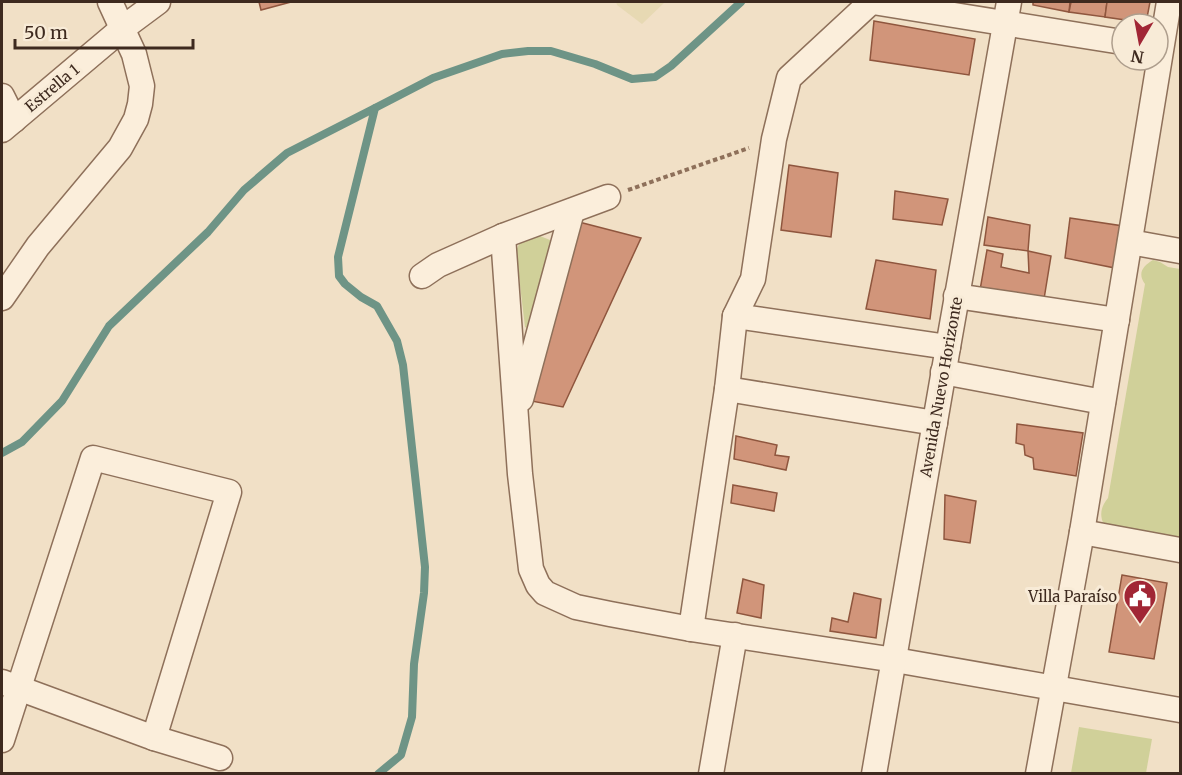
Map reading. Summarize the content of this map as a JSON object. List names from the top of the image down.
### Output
{
  "streets": {
    "street": ["Estrella 1", "Avenida Nuevo Horizonte"]
  },
  "places": {
    "public building": ["Villa Paraíso"]
  },
  "scale_bar": "50 m",
  "north": "bottom"
}
